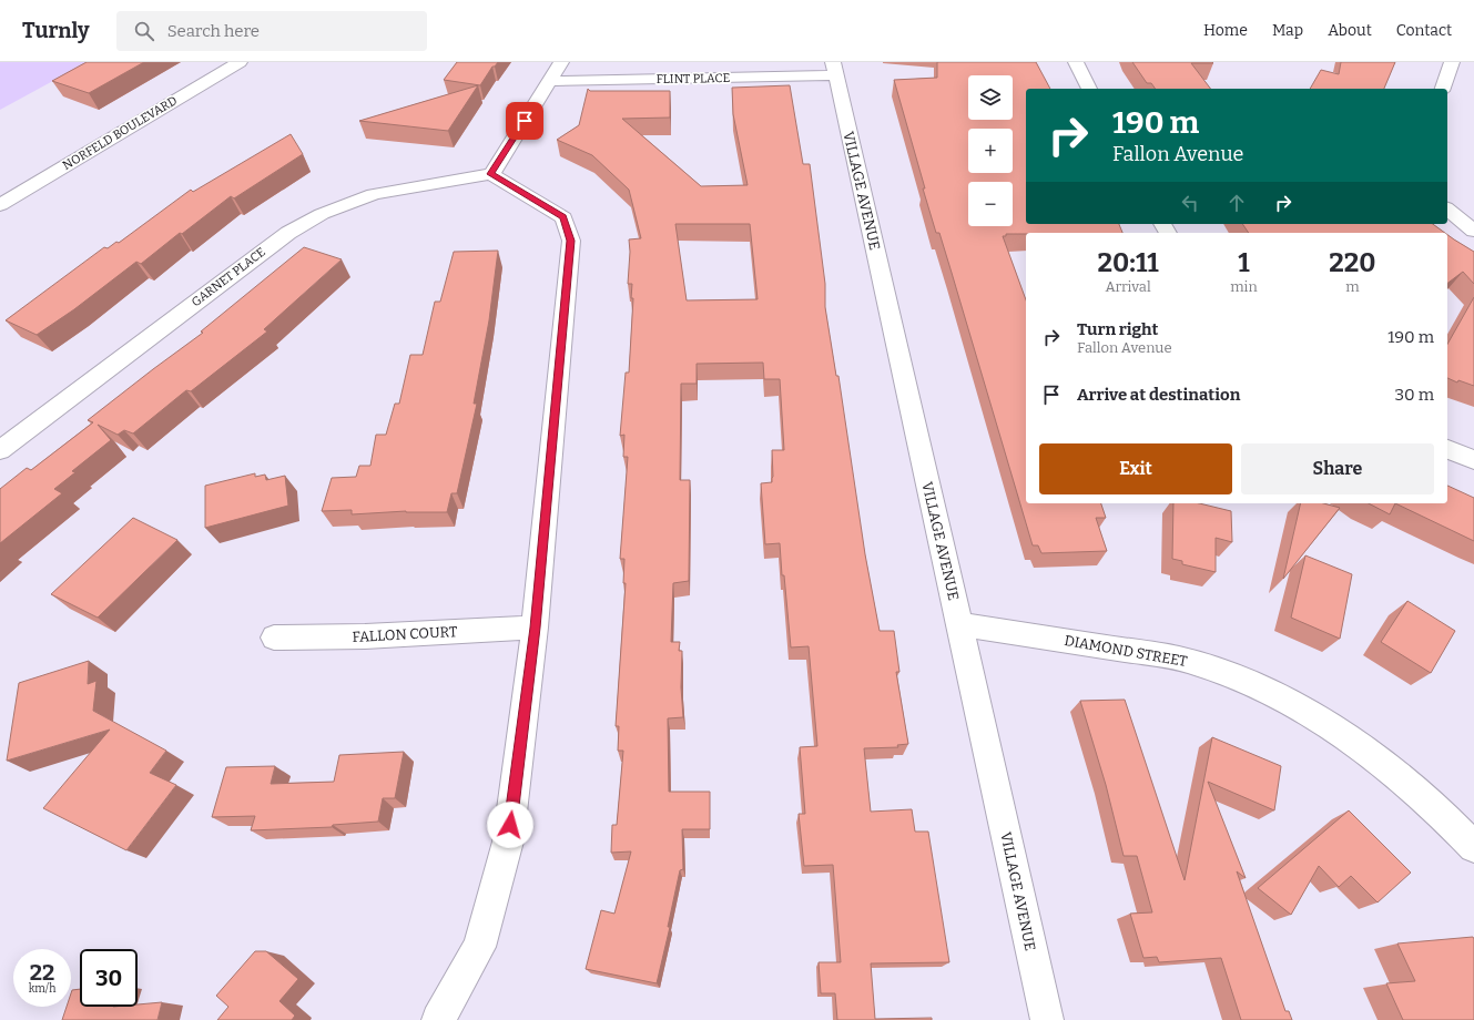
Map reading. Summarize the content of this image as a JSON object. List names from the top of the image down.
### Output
{
  "streets": {
    "street": [
      "FLINT PLACE",
      "NORFELD BOULEVARD",
      "VILLAGE AVENUE",
      "GARNET PLACE",
      "FALLON COURT",
      "DIAMOND STREET"
    ]
  },
  "crossings": [
    ["FLINT PLACE", "VILLAGE AVENUE"],
    ["VILLAGE AVENUE", "DIAMOND STREET"]
  ],
  "page": {
    "header": "Turnly",
    "search": "Search here",
    "nav": [
      "Home",
      "Map",
      "About",
      "Contact"
    ],
    "map_buttons": ["+", "−"],
    "turn": ["190 m", "Fallon Avenue"],
    "eta": [
      "20:11",
      "Arrival",
      "1",
      "min",
      "220",
      "m"
    ],
    "list": [
      {
        "name": "Turn right",
        "note": "Fallon Avenue",
        "value": "190 m"
      },
      {
        "name": "Arrive at destination",
        "value": "30 m"
      }
    ],
    "buttons": ["Exit", "Share"],
    "speed": "22 km/h",
    "limit": "30"
  }
}
